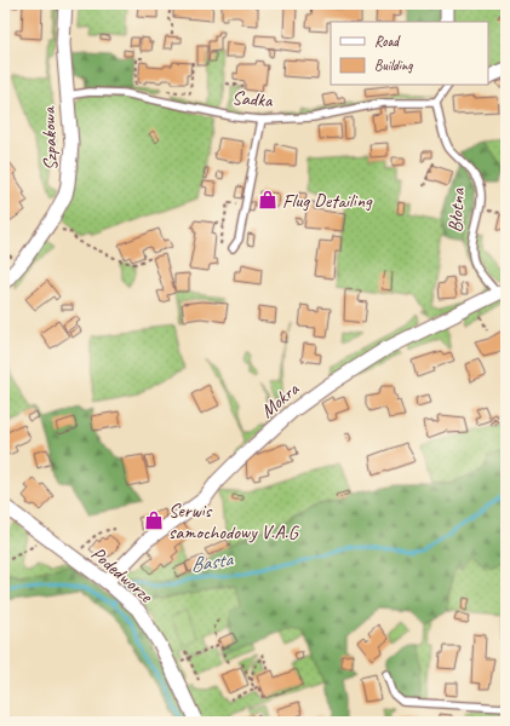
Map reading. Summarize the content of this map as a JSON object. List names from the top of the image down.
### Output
{
  "streets": {
    "street": ["Szpakowa", "Mokra", "Podedworze"],
    "lane": ["Sadka", "Błotna"]
  },
  "crossings": [
    ["Sadka", "Szpakowa"],
    ["Sadka", "Błotna"],
    ["Błotna", "Mokra"],
    ["Mokra", "Podedworze"]
  ],
  "water": ["Basta"],
  "places": {
    "shop": ["Flug Detailing", "Serwis samochodowy V.A.G"]
  },
  "legend": ["Road", "Building"]
}
